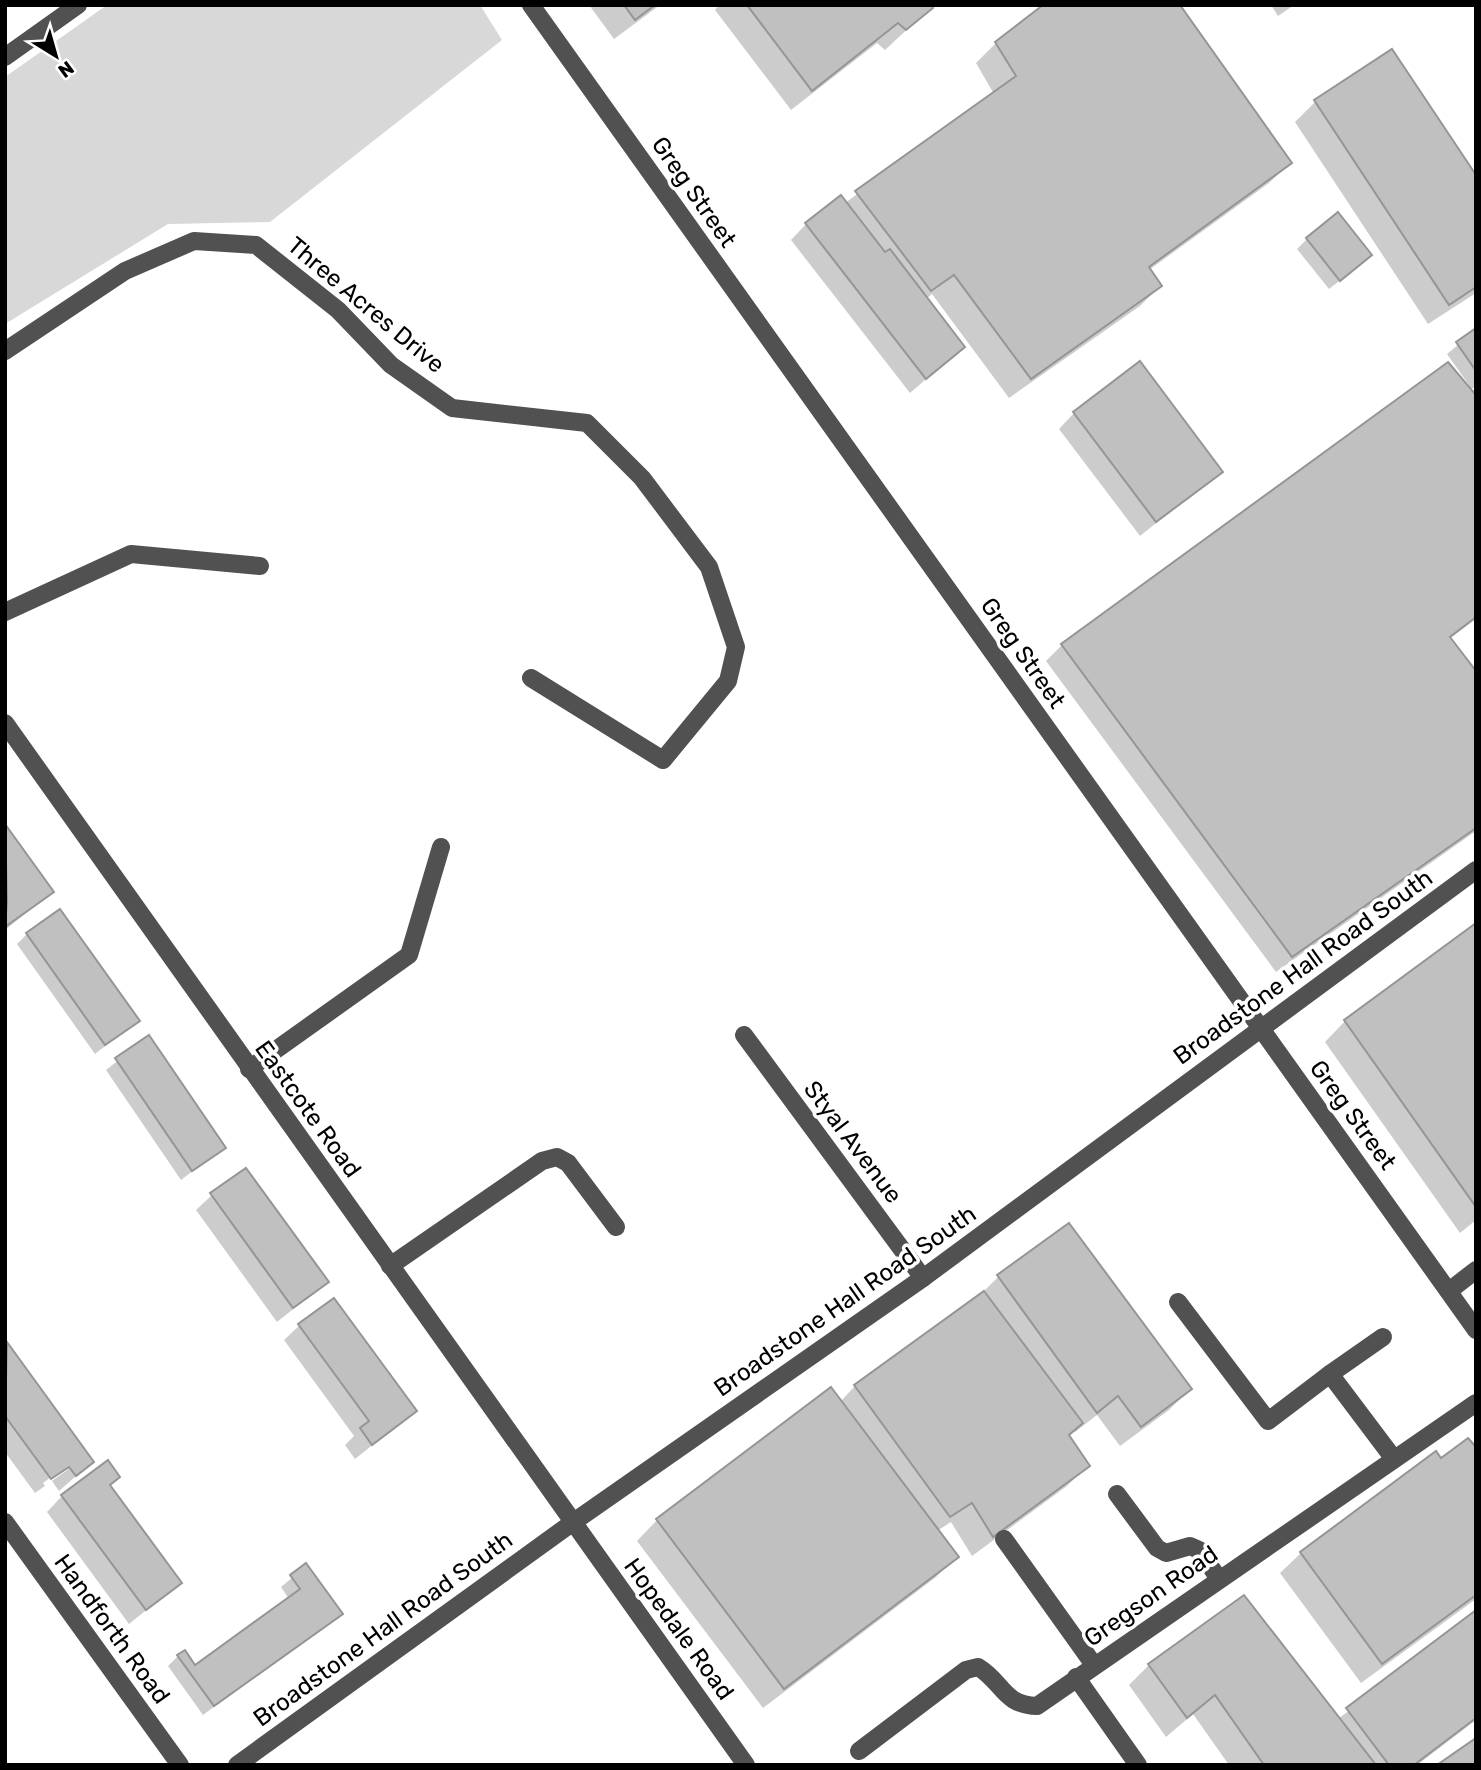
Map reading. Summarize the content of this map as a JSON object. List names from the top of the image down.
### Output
{
  "streets": {
    "street": [
      "Greg Street",
      "Three Acres Drive",
      "Broadstone Hall Road South",
      "Eastcote Road",
      "Styal Avenue",
      "Gregson Road",
      "Handforth Road",
      "Hopedale Road"
    ]
  },
  "crossings": [
    ["Greg Street", "Broadstone Hall Road South"],
    ["Broadstone Hall Road South", "Eastcote Road"],
    ["Broadstone Hall Road South", "Styal Avenue"],
    ["Broadstone Hall Road South", "Hopedale Road"],
    ["Eastcote Road", "Hopedale Road"]
  ],
  "north": "bottom right"
}
